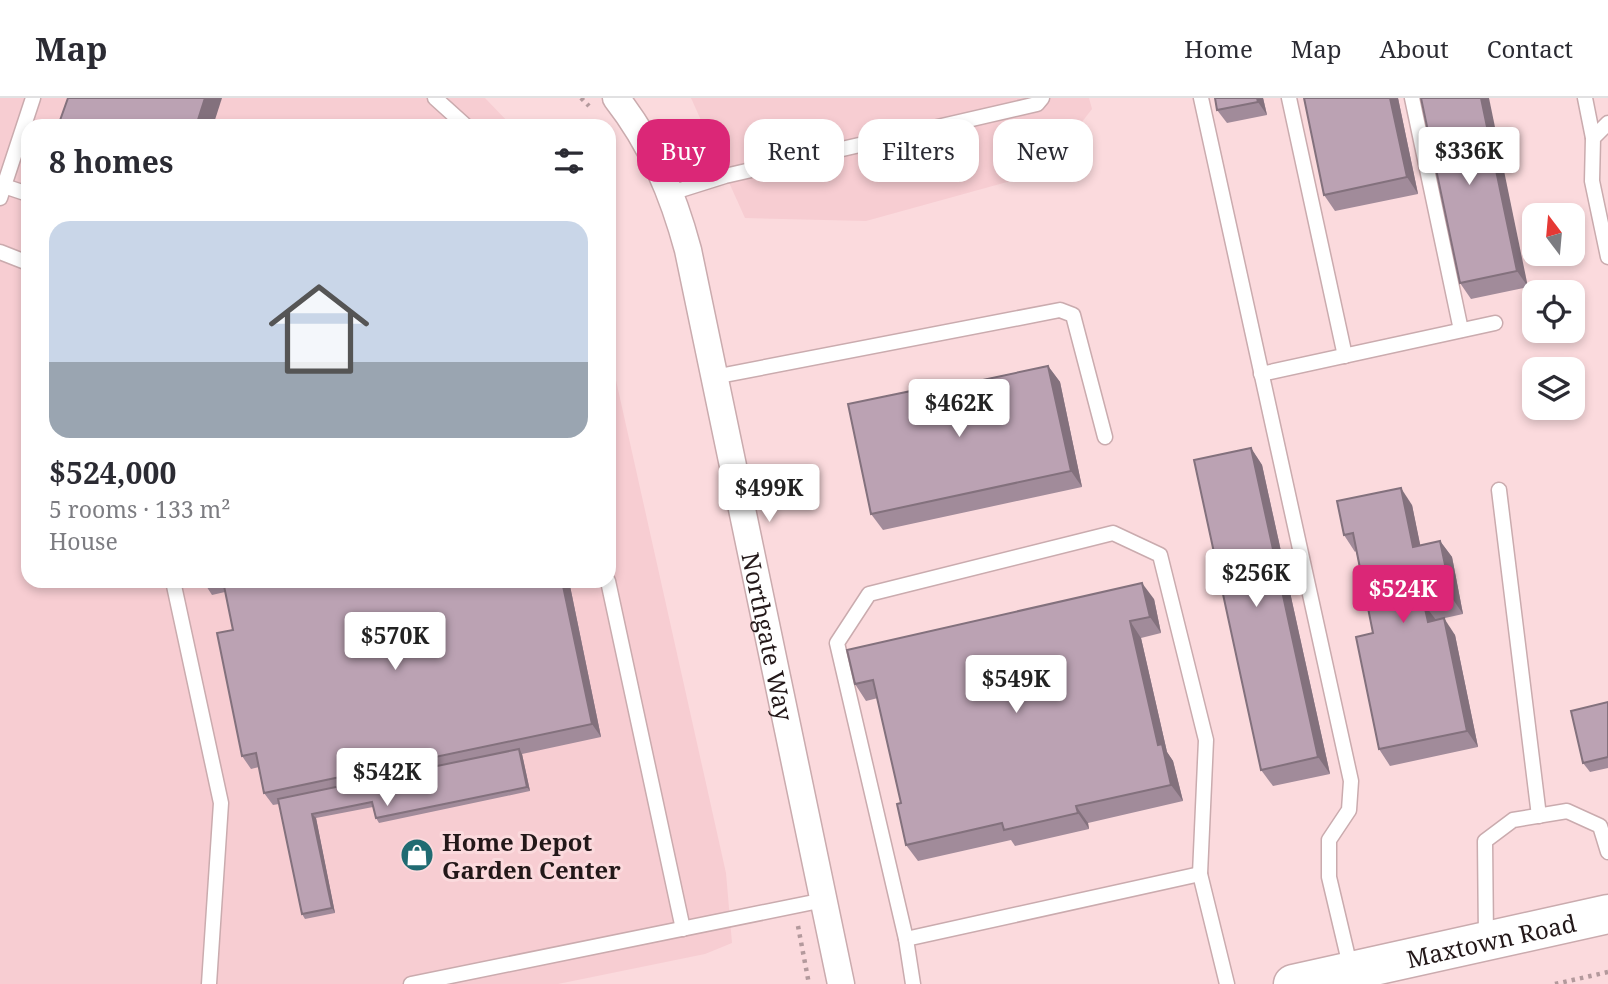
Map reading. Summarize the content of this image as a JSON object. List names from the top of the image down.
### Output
{
  "streets": {
    "main road": ["Maxtown Road"],
    "street": ["Northgate Way"]
  },
  "places": {
    "shop": ["Home Depot Garden Center"]
  },
  "north": "top",
  "page": {
    "header": "Map",
    "nav": [
      "Home",
      "Map",
      "About",
      "Contact"
    ],
    "chip": [
      "Buy",
      "Rent",
      "Filters",
      "New"
    ],
    "heading": "8 homes",
    "price": [
      "$336K",
      "$462K",
      "$499K",
      "$256K",
      "$524K",
      "$570K",
      "$549K",
      "$542K"
    ],
    "list": [
      {
        "name": "$524,000",
        "note": "5 rooms · 133 m² · House"
      }
    ]
  }
}
